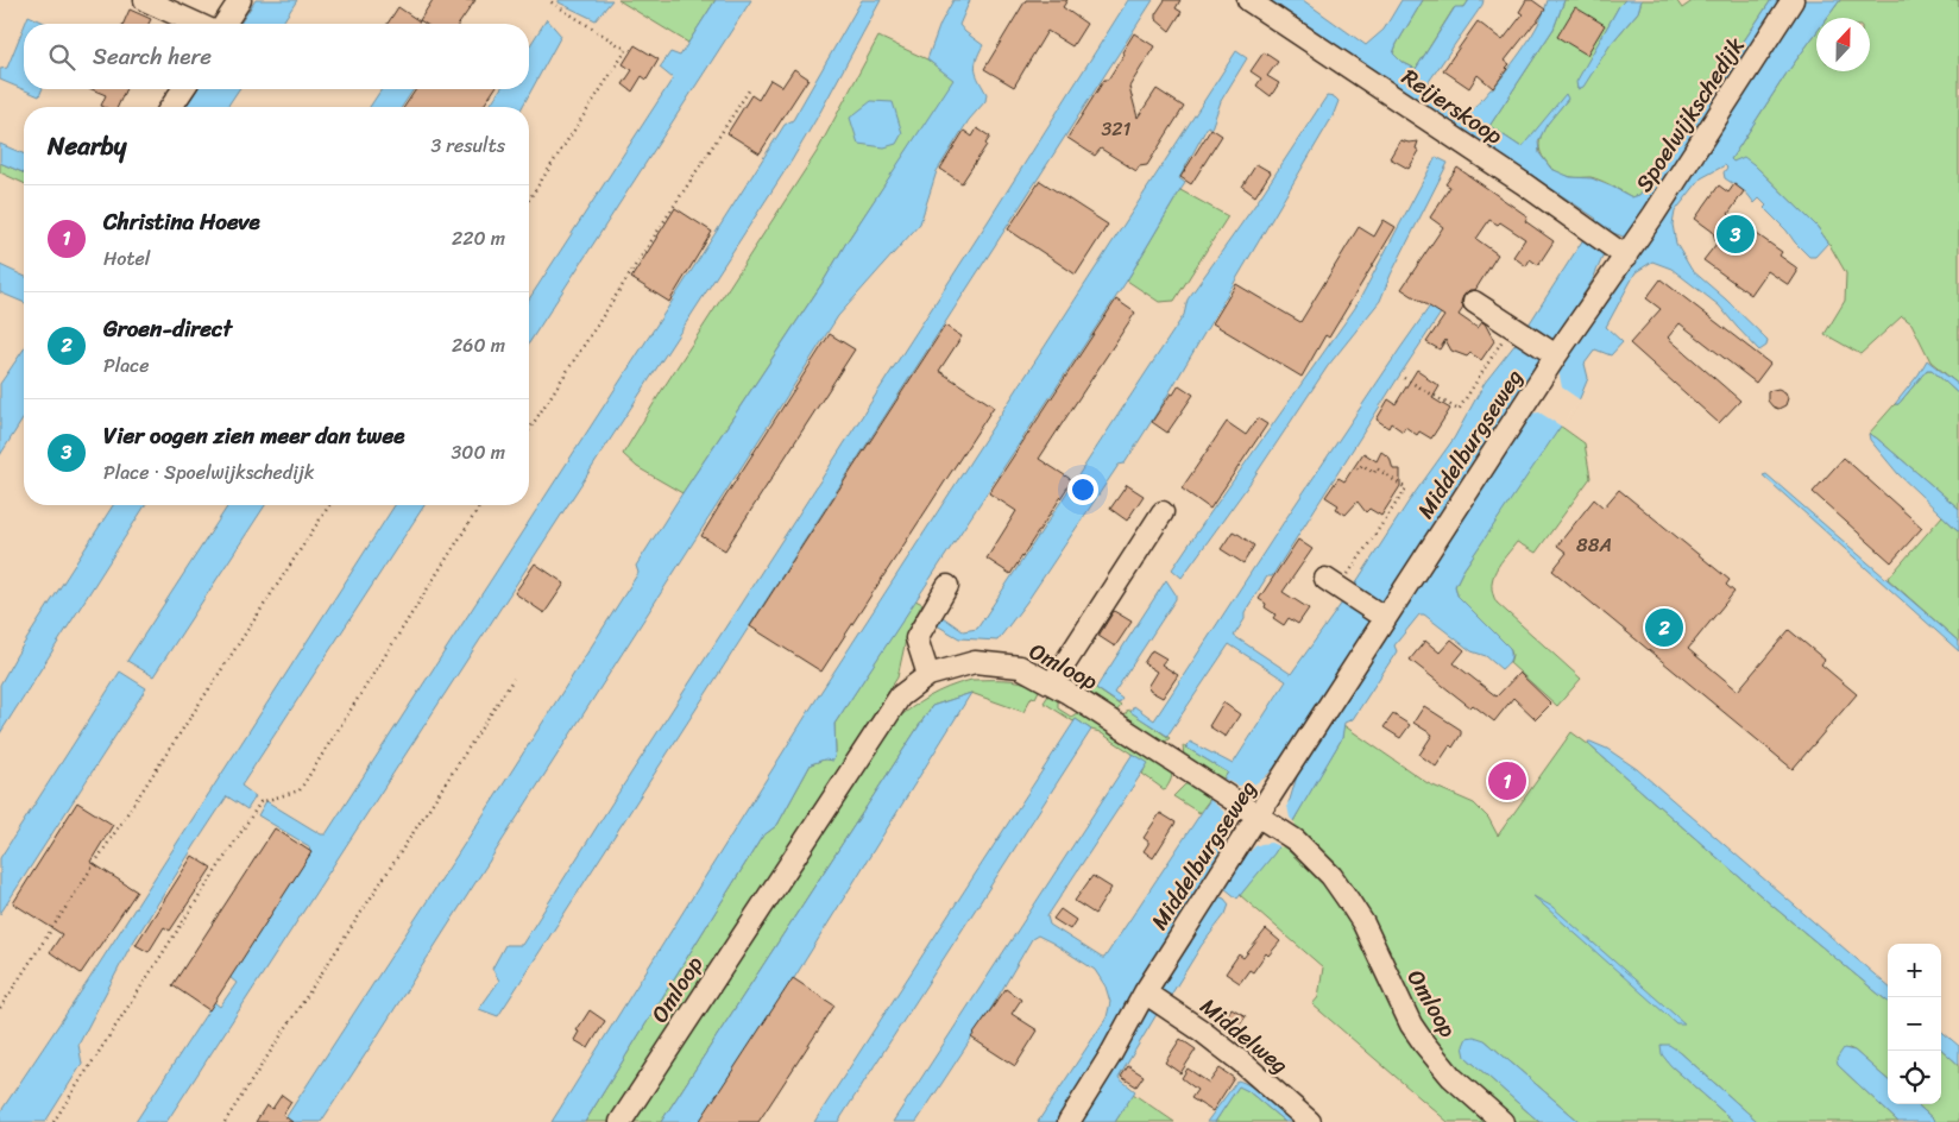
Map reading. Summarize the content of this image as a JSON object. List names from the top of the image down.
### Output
{
  "streets": {
    "street": [
      "Reijerskoop",
      "Spoelwijkschedijk",
      "Middelburgseweg",
      "Omloop",
      "Middelweg"
    ]
  },
  "crossings": [
    ["Reijerskoop", "Spoelwijkschedijk"],
    ["Reijerskoop", "Middelburgseweg"],
    ["Spoelwijkschedijk", "Middelburgseweg"],
    ["Middelburgseweg", "Omloop"],
    ["Middelburgseweg", "Middelweg"]
  ],
  "house_numbers": ["321", "88A"],
  "north": "top",
  "page": {
    "search": "Search here",
    "heading": ["Nearby", "3 results"],
    "list": [
      {
        "mark": "1",
        "name": "Christina Hoeve",
        "note": "Hotel",
        "value": "220 m"
      },
      {
        "mark": "2",
        "name": "Groen-direct",
        "note": "Place",
        "value": "260 m"
      },
      {
        "mark": "3",
        "name": "Vier oogen zien meer dan twee",
        "note": "Place · Spoelwijkschedijk",
        "value": "300 m"
      }
    ],
    "pins": ["3", "2", "1"],
    "map_buttons": ["+", "−"]
  }
}
